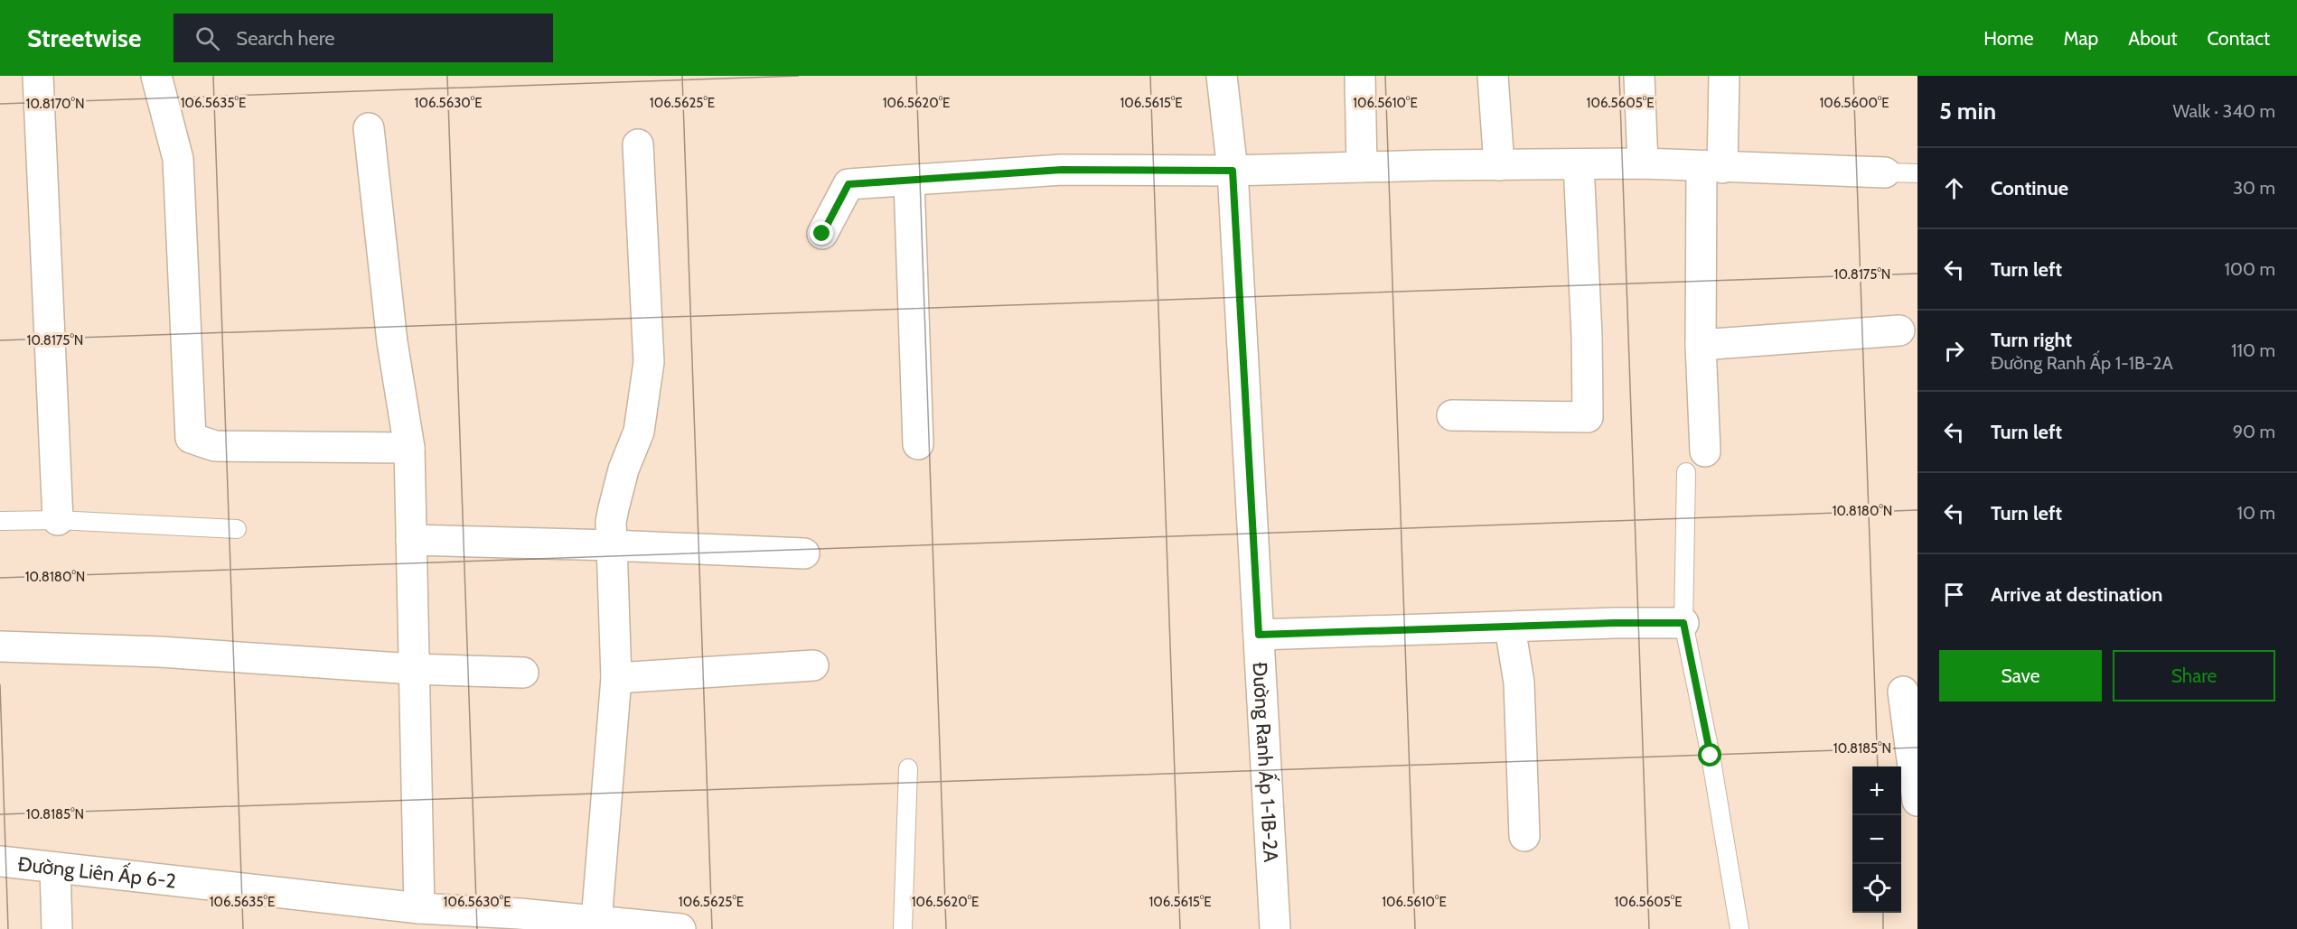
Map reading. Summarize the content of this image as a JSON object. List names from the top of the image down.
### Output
{
  "streets": {
    "street": ["Đường Ranh Ấp 1-1B-2A", "Đường Liên Ấp 6-2"]
  },
  "page": {
    "header": "Streetwise",
    "search": "Search here",
    "nav": [
      "Home",
      "Map",
      "About",
      "Contact"
    ],
    "heading": ["5 min", "Walk · 340 m"],
    "list": [
      ["Continue", "30 m"],
      ["Turn left", "100 m"],
      ["Turn right", "Đường Ranh Ấp 1-1B-2A", "110 m"],
      ["Turn left", "90 m"],
      ["Turn left", "10 m"],
      "Arrive at destination"
    ],
    "buttons": ["Save", "Share"],
    "map_buttons": ["+", "−"]
  },
  "coordinates": [
    "106.5635°E",
    "106.5630°E",
    "106.5625°E",
    "106.5620°E",
    "106.5615°E",
    "106.5610°E",
    "106.5605°E",
    "106.5600°E",
    "10.8170°N",
    "10.8175°N",
    "10.8180°N",
    "10.8185°N"
  ]
}
